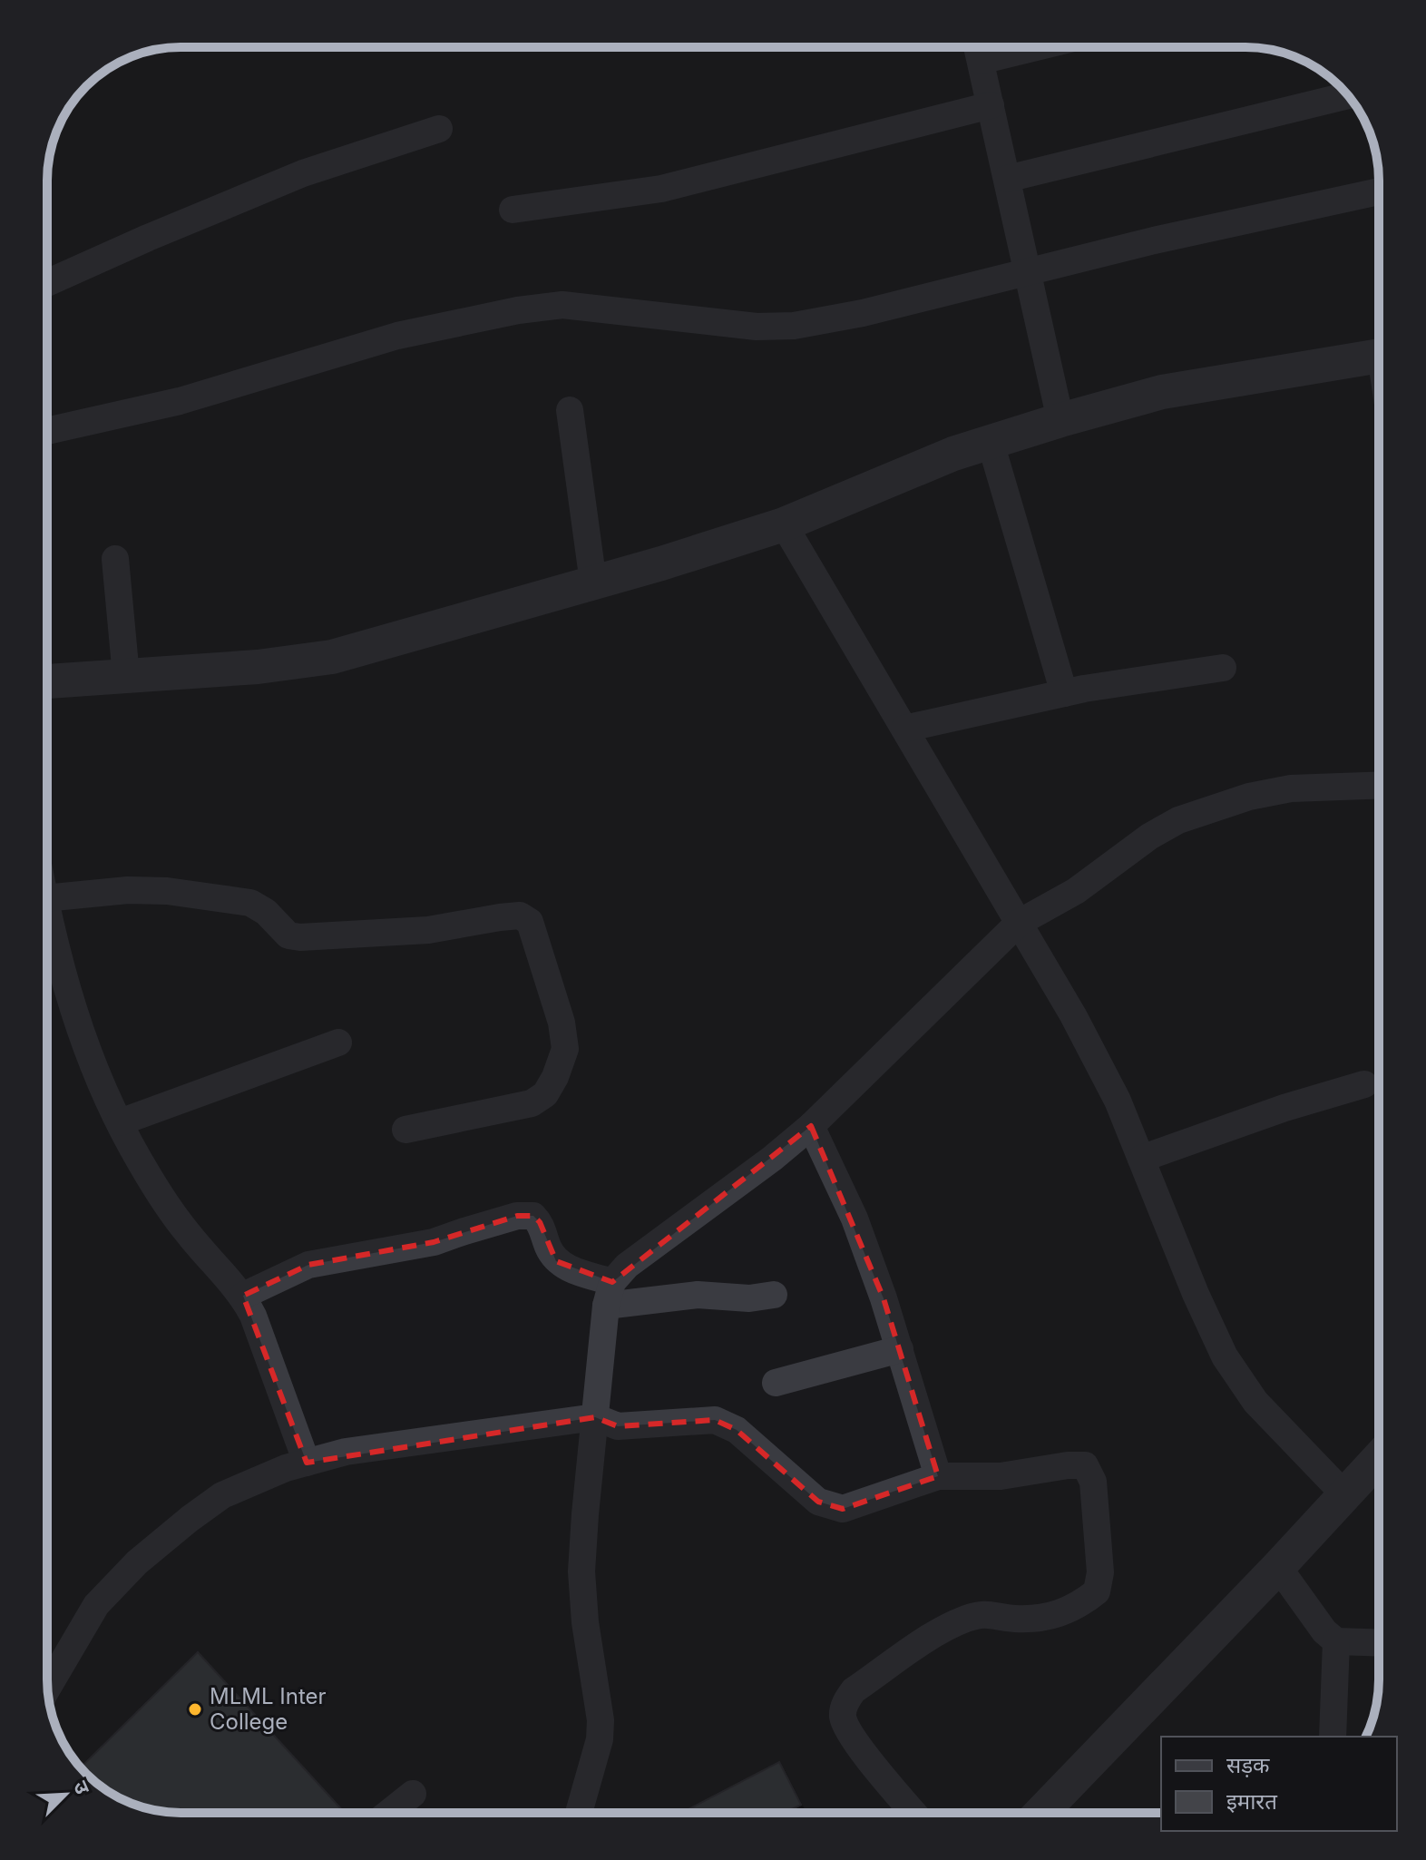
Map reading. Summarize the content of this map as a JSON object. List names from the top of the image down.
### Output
{
  "places": ["MLML Inter College"],
  "legend": ["सड़क", "इमारत"],
  "north": "top right"
}
